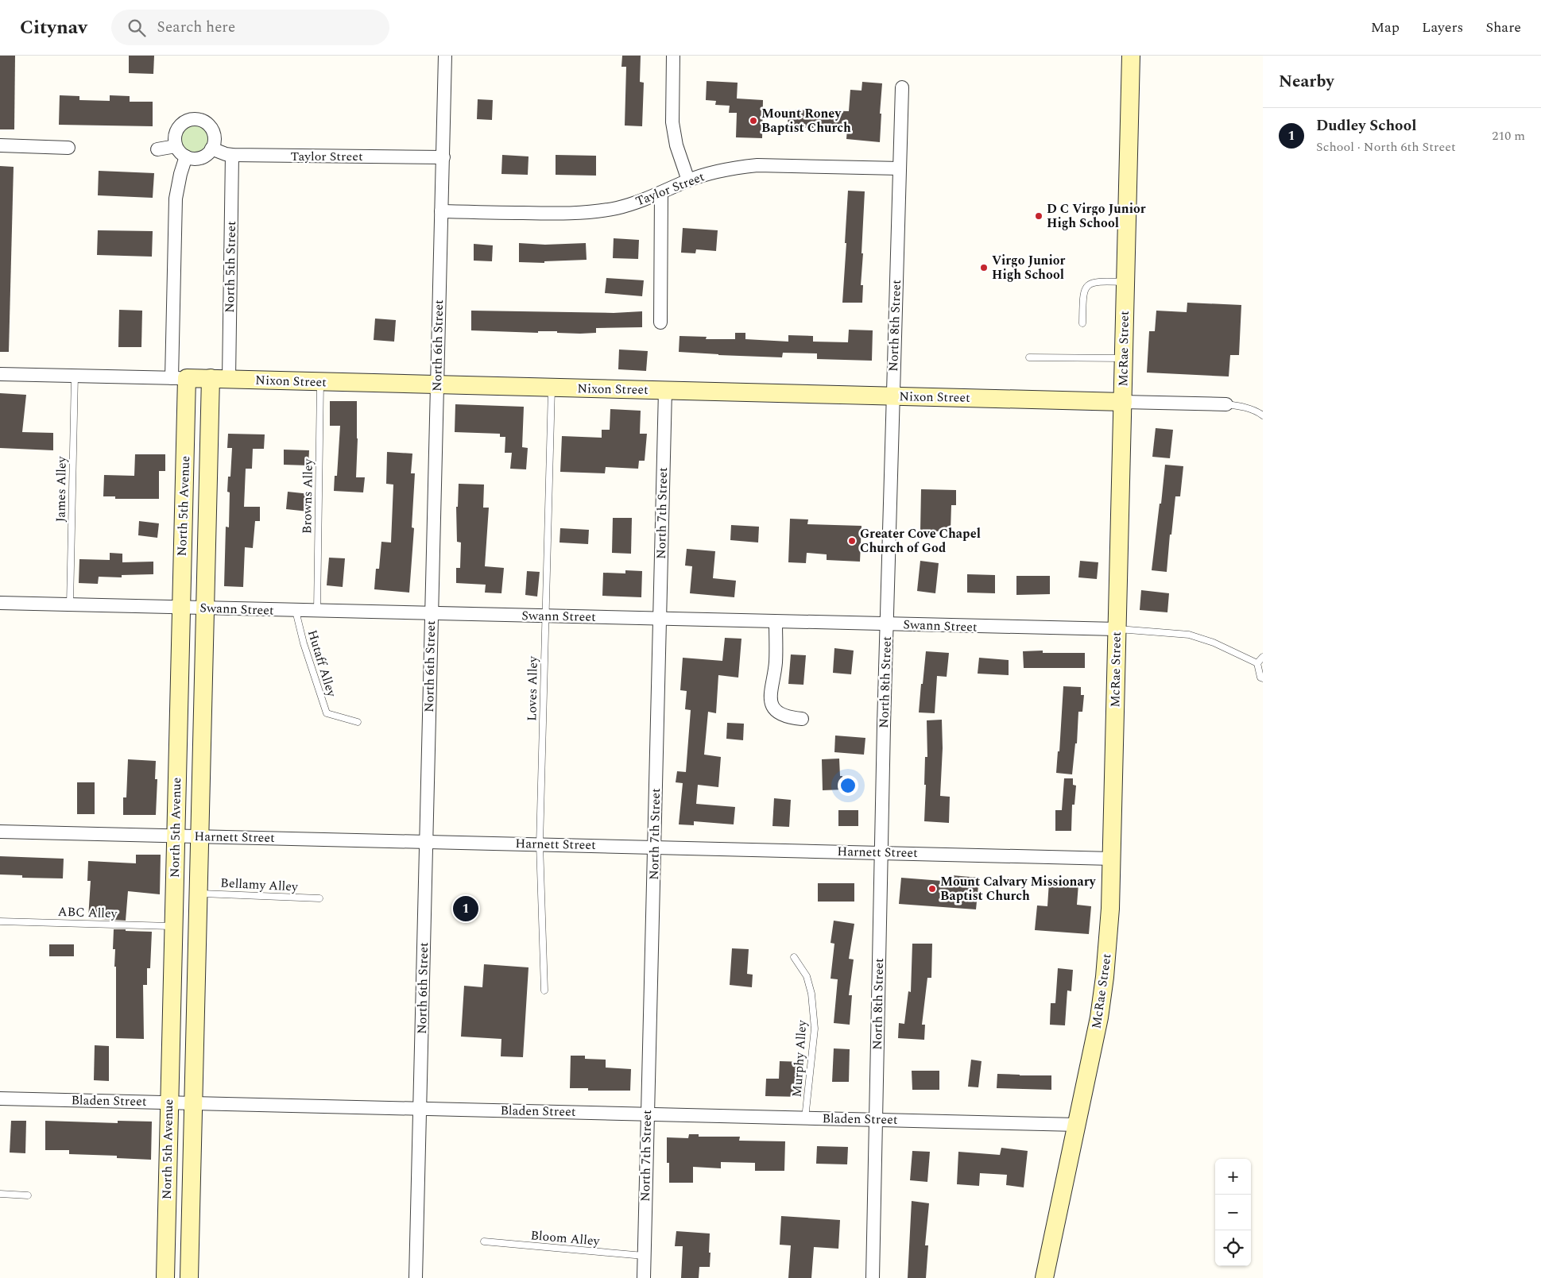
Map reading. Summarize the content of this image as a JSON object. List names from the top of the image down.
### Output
{
  "streets": {
    "street": [
      "Taylor Street",
      "North 5th Street",
      "North 8th Street",
      "North 6th Street",
      "McRae Street",
      "Nixon Street",
      "North 5th Avenue",
      "North 7th Street",
      "Swann Street",
      "Harnett Street",
      "Bladen Street"
    ],
    "lane": [
      "James Alley",
      "Browns Alley",
      "Hutaff Alley",
      "Loves Alley",
      "Bellamy Alley",
      "ABC Alley",
      "Murphy Alley",
      "Bloom Alley"
    ]
  },
  "crossings": [
    ["Taylor Street", "North 5th Street"],
    ["Taylor Street", "North 8th Street"],
    ["Taylor Street", "North 6th Street"],
    ["North 5th Street", "Nixon Street"],
    ["North 8th Street", "Nixon Street"],
    ["North 8th Street", "Swann Street"],
    ["North 8th Street", "Harnett Street"],
    ["North 8th Street", "Bladen Street"],
    ["North 6th Street", "Nixon Street"],
    ["North 6th Street", "Swann Street"],
    ["North 6th Street", "Harnett Street"],
    ["North 6th Street", "Bladen Street"],
    ["McRae Street", "Nixon Street"],
    ["McRae Street", "Swann Street"],
    ["McRae Street", "Harnett Street"],
    ["McRae Street", "Bladen Street"],
    ["Nixon Street", "James Alley"],
    ["Nixon Street", "Browns Alley"],
    ["Nixon Street", "North 5th Avenue"],
    ["Nixon Street", "North 7th Street"],
    ["Nixon Street", "Loves Alley"],
    ["James Alley", "Swann Street"],
    ["Browns Alley", "Swann Street"],
    ["North 5th Avenue", "Swann Street"],
    ["North 5th Avenue", "Harnett Street"],
    ["North 5th Avenue", "Bellamy Alley"],
    ["North 5th Avenue", "ABC Alley"],
    ["North 5th Avenue", "Bladen Street"],
    ["North 7th Street", "Swann Street"],
    ["North 7th Street", "Harnett Street"],
    ["North 7th Street", "Bladen Street"],
    ["North 7th Street", "Bloom Alley"],
    ["Swann Street", "Hutaff Alley"],
    ["Swann Street", "Loves Alley"],
    ["Loves Alley", "Harnett Street"],
    ["Murphy Alley", "Bladen Street"]
  ],
  "places": [
    "Mount Roney Baptist Church",
    "D C Virgo Junior High School",
    "Virgo Junior High School",
    "Greater Cove Chapel Church of God",
    "Mount Calvary Missionary Baptist Church"
  ],
  "page": {
    "header": "Citynav",
    "search": "Search here",
    "nav": ["Map", "Layers", "Share"],
    "heading": "Nearby",
    "list": [
      {
        "mark": "1",
        "name": "Dudley School",
        "note": "School · North 6th Street",
        "value": "210 m"
      }
    ],
    "pins": "1",
    "map_buttons": ["+", "−"]
  }
}
